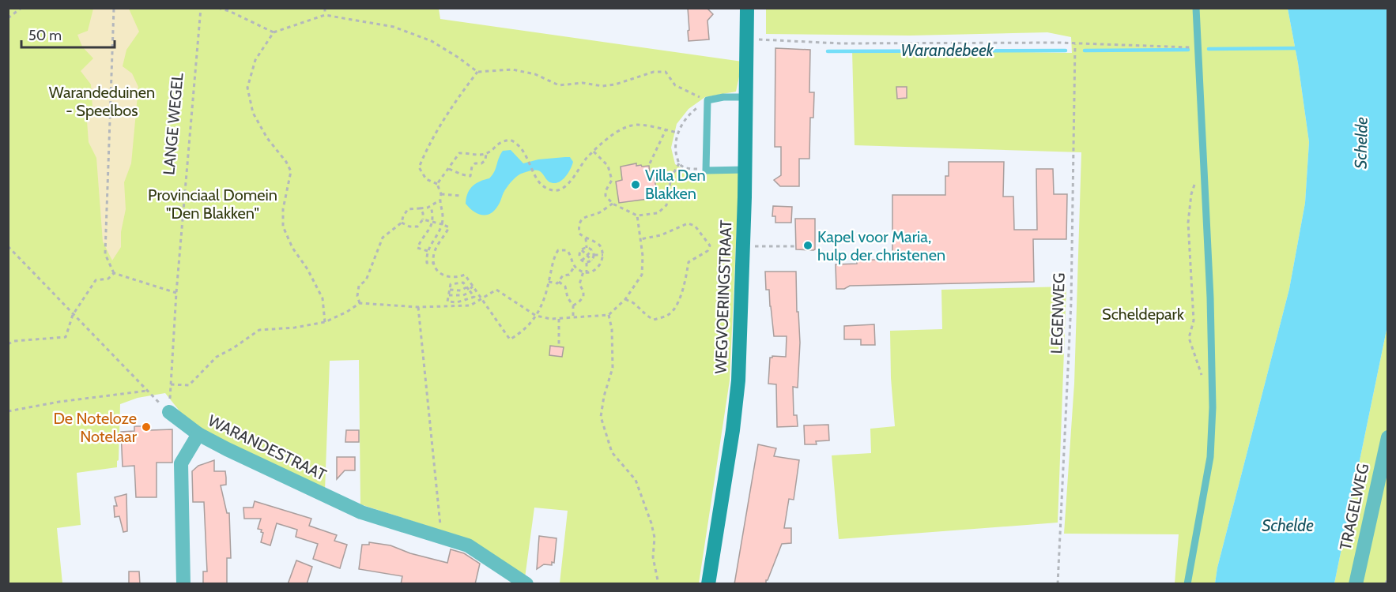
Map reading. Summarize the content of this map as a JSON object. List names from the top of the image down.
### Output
{
  "streets": {
    "main road": ["WEGVOERINGSTRAAT"],
    "street": ["WARANDESTRAAT", "TRAGELWEG"],
    "path": ["LANGE WEGEL", "LEGENWEG"]
  },
  "water": ["Warandebeek", "Schelde"],
  "parks": ["Warandeduinen - Speelbos", "Provinciaal Domein \"Den Blakken\"", "Scheldepark"],
  "places": ["Villa Den Blakken", "Kapel voor Maria, hulp der christenen", "De Noteloze Notelaar"],
  "scale_bar": "50 m"
}
